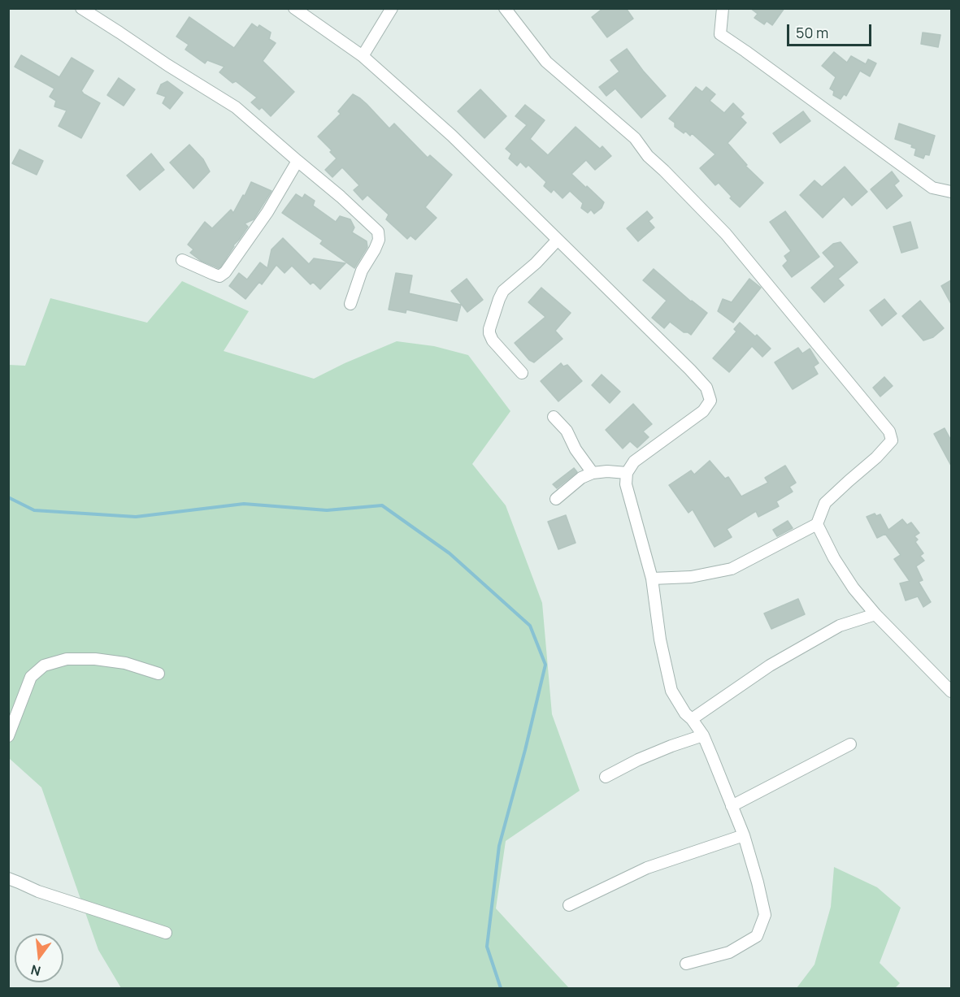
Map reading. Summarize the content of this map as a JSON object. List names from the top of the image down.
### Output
{
  "scale_bar": "50 m",
  "north": "bottom"
}
